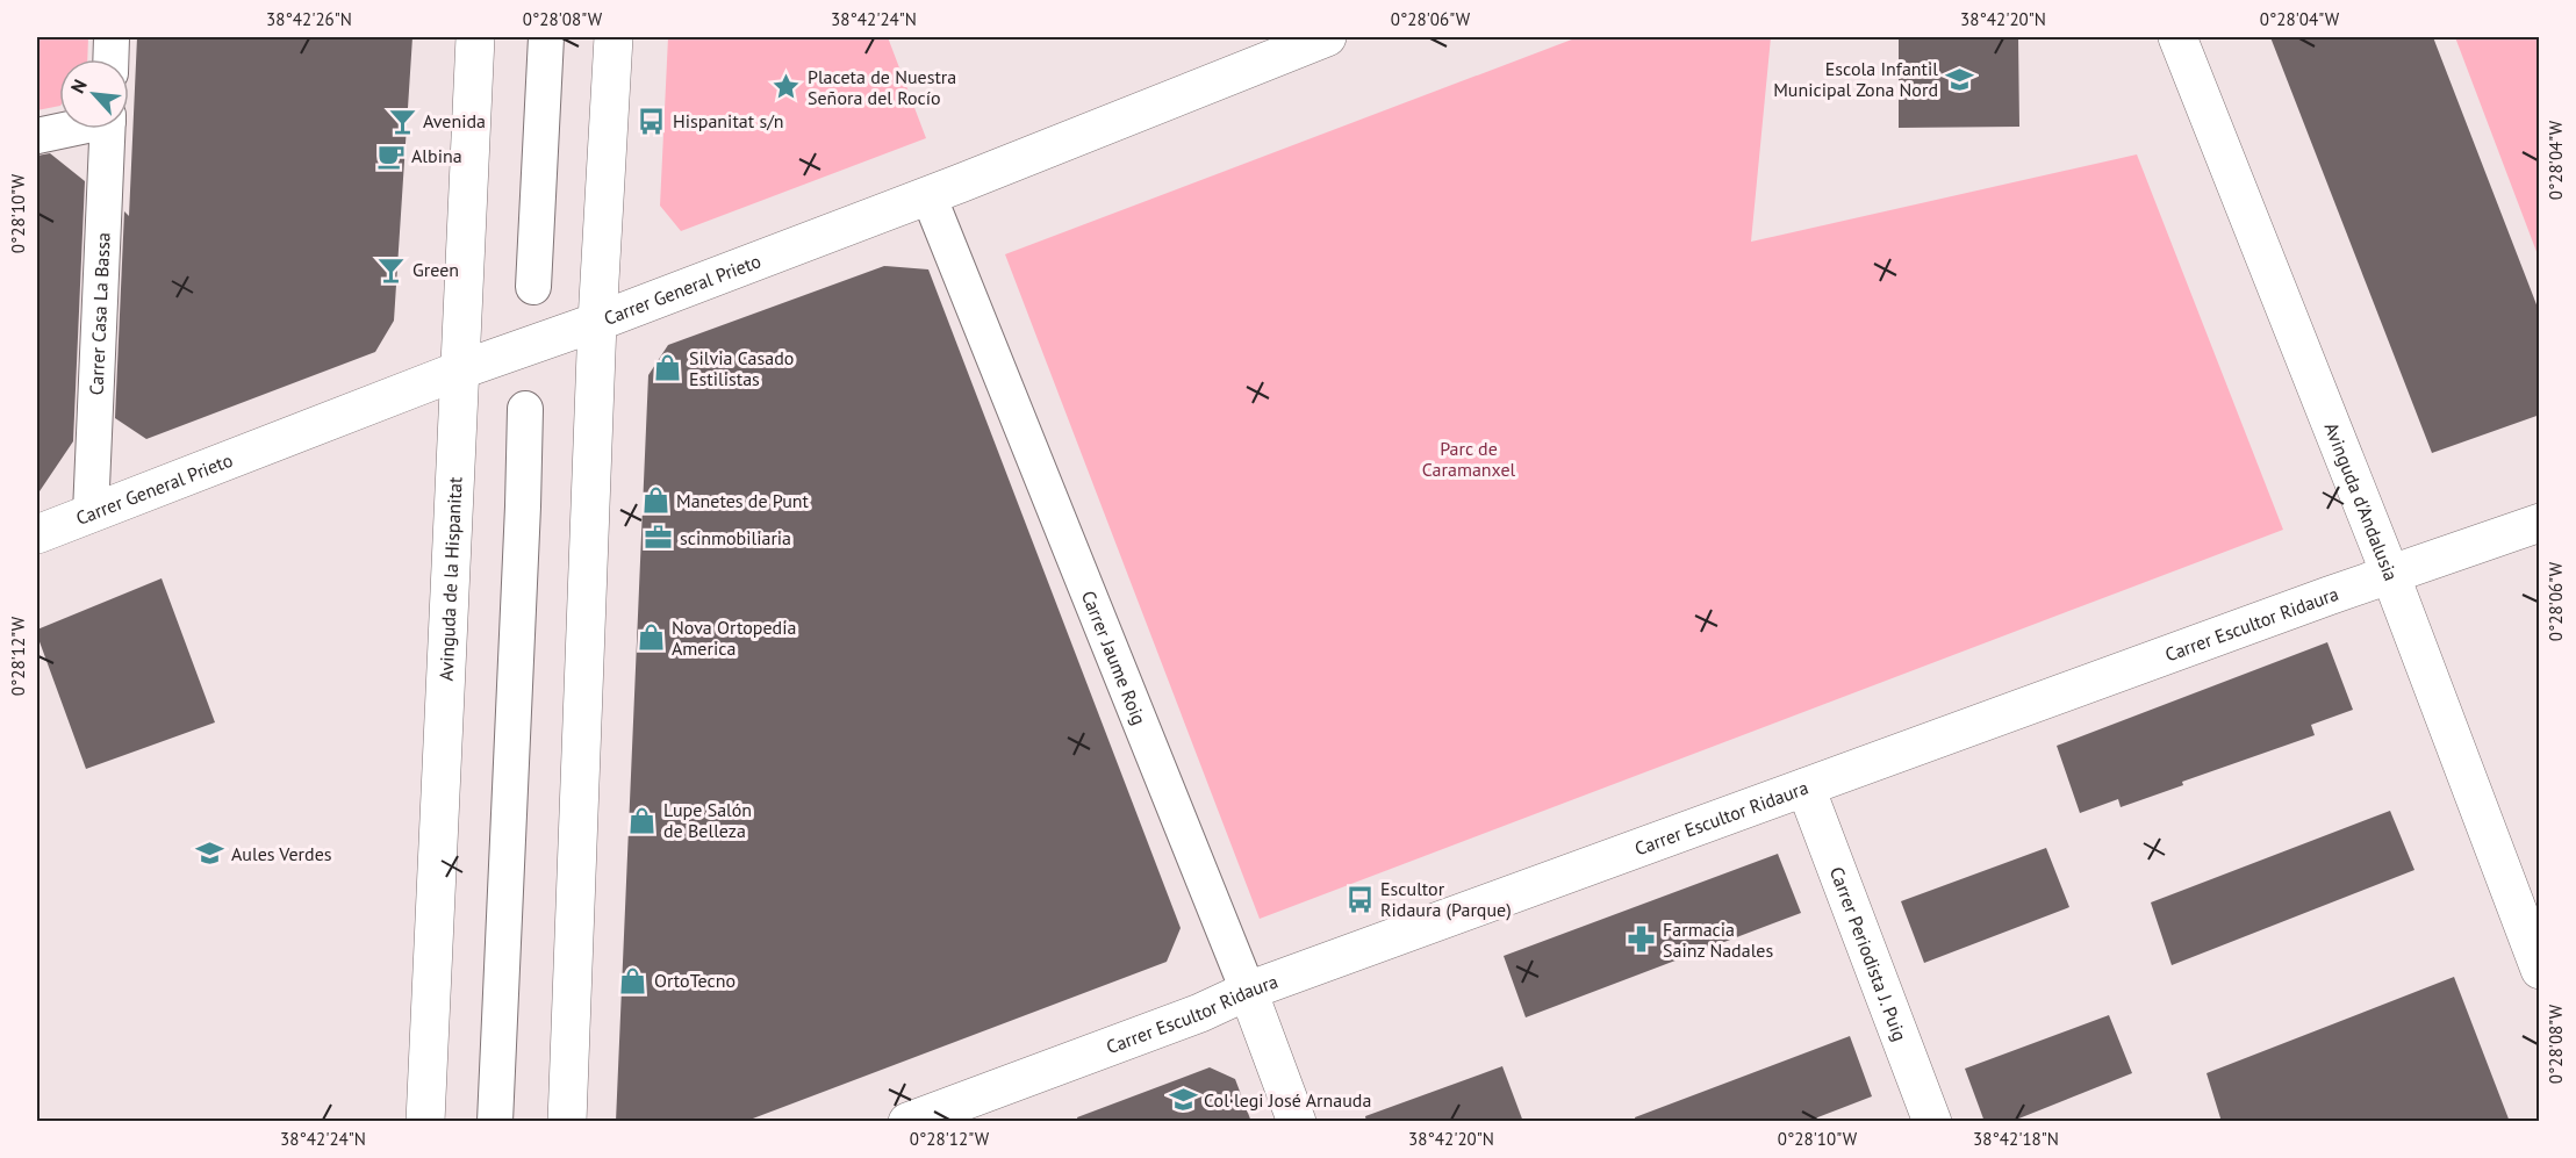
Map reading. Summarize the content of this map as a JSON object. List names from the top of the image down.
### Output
{
  "streets": {
    "street": [
      "Carrer General Prieto",
      "Carrer Casa La Bassa",
      "Avinguda d'Andalusia",
      "Avinguda de la Hispanitat",
      "Carrer Escultor Ridaura",
      "Carrer Jaume Roig",
      "Carrer Periodista J. Puig"
    ]
  },
  "crossings": [
    ["Carrer General Prieto", "Carrer Casa La Bassa"],
    ["Carrer General Prieto", "Avinguda de la Hispanitat"],
    ["Carrer General Prieto", "Carrer Jaume Roig"],
    ["Avinguda d'Andalusia", "Carrer Escultor Ridaura"],
    ["Carrer Escultor Ridaura", "Carrer Jaume Roig"],
    ["Carrer Escultor Ridaura", "Carrer Periodista J. Puig"]
  ],
  "parks": ["Parc de Caramanxel"],
  "places": {
    "school or university": ["Escola Infantil Municipal Zona Nord", "Aules Verdes", "Col·legi José Arnauda"],
    "place": ["Placeta de Nuestra Señora del Rocío"],
    "bar": ["Avenida", "Green"],
    "bus stop": ["Hispanitat s/n", "Escultor Ridaura (Parque)"],
    "cafe": ["Albina"],
    "shop": [
      "Silvia Casado Estilistas",
      "Manetes de Punt",
      "Nova Ortopedia America",
      "Lupe Salón de Belleza",
      "OrtoTecno"
    ],
    "office": ["scinmobiliaria"],
    "pharmacy": ["Farmacia Sainz Nadales"]
  },
  "north": "top left",
  "coordinates": [
    "38°42'26\"N",
    "0°28'08\"W",
    "38°42'24\"N",
    "0°28'06\"W",
    "38°42'20\"N",
    "0°28'04\"W",
    "0°28'10\"W",
    "0°28'12\"W",
    "38°42'18\"N"
  ]
}
